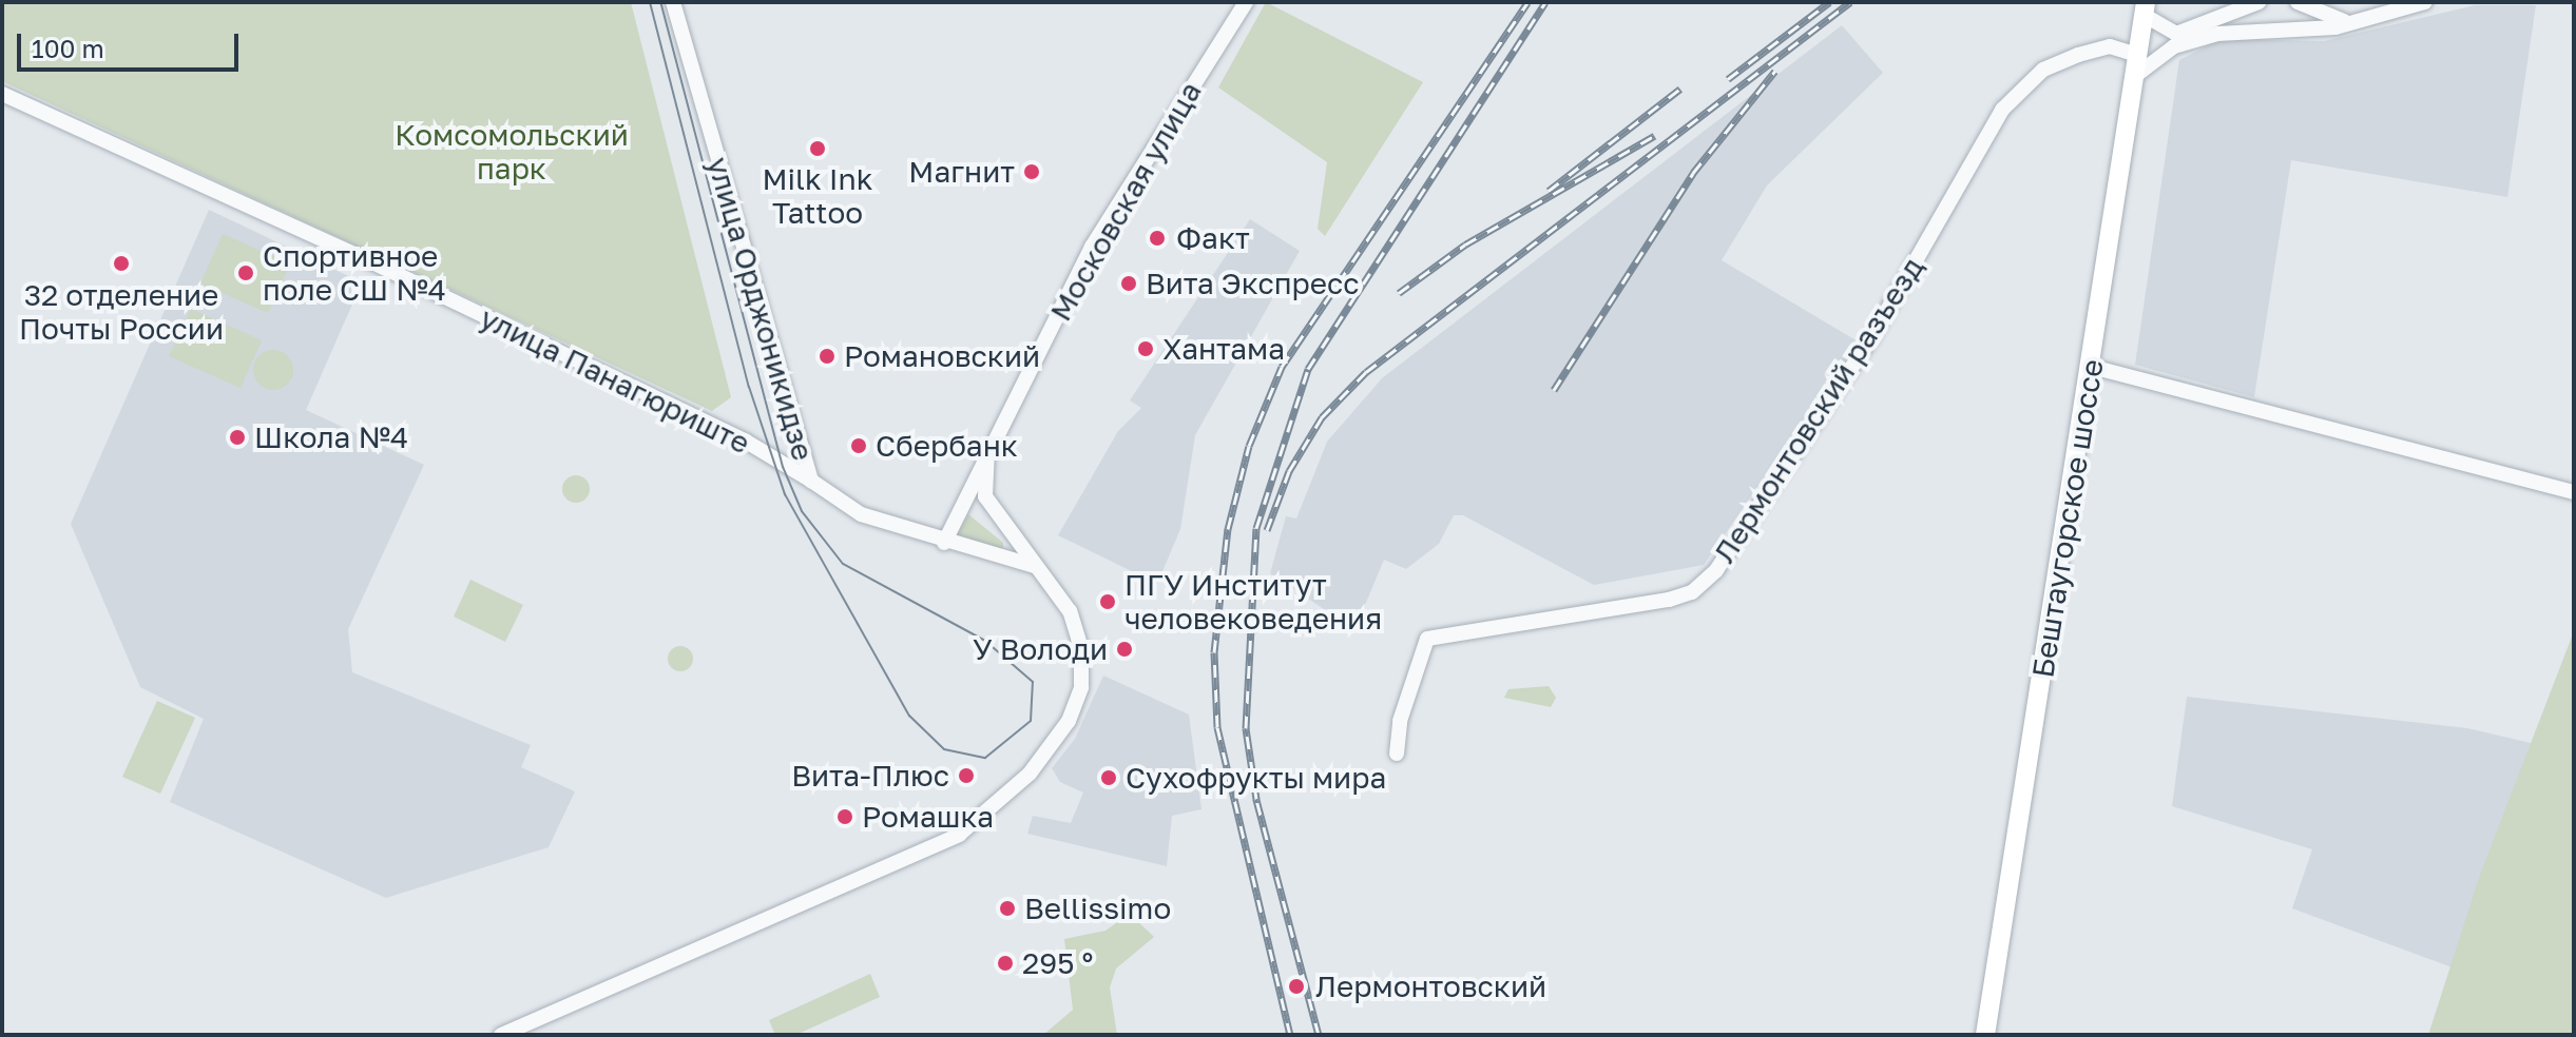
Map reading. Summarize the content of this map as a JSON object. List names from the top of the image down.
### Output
{
  "streets": {
    "main road": ["Бештаугорское шоссе"],
    "street": [
      "Московская улица",
      "улица Орджоникидзе",
      "улица Панагюриште",
      "Лермонтовский разъезд"
    ]
  },
  "crossings": [
    ["Московская улица", "улица Орджоникидзе"],
    ["улица Орджоникидзе", "улица Панагюриште"],
    ["Лермонтовский разъезд", "Бештаугорское шоссе"]
  ],
  "parks": ["Комсомольский парк"],
  "places": [
    "Milk Ink Tattoo",
    "Магнит",
    "Факт",
    "32 отделение Почты России",
    "Спортивное поле СШ №4",
    "Вита Экспресс",
    "Хантама",
    "Романовский",
    "Школа №4",
    "Сбербанк",
    "ПГУ Институт человековедения",
    "У Володи",
    "Вита-Плюс",
    "Сухофрукты мира",
    "Ромашка",
    "Bellissimo",
    "295 °",
    "Лермонтовский"
  ],
  "scale_bar": "100 m"
}
